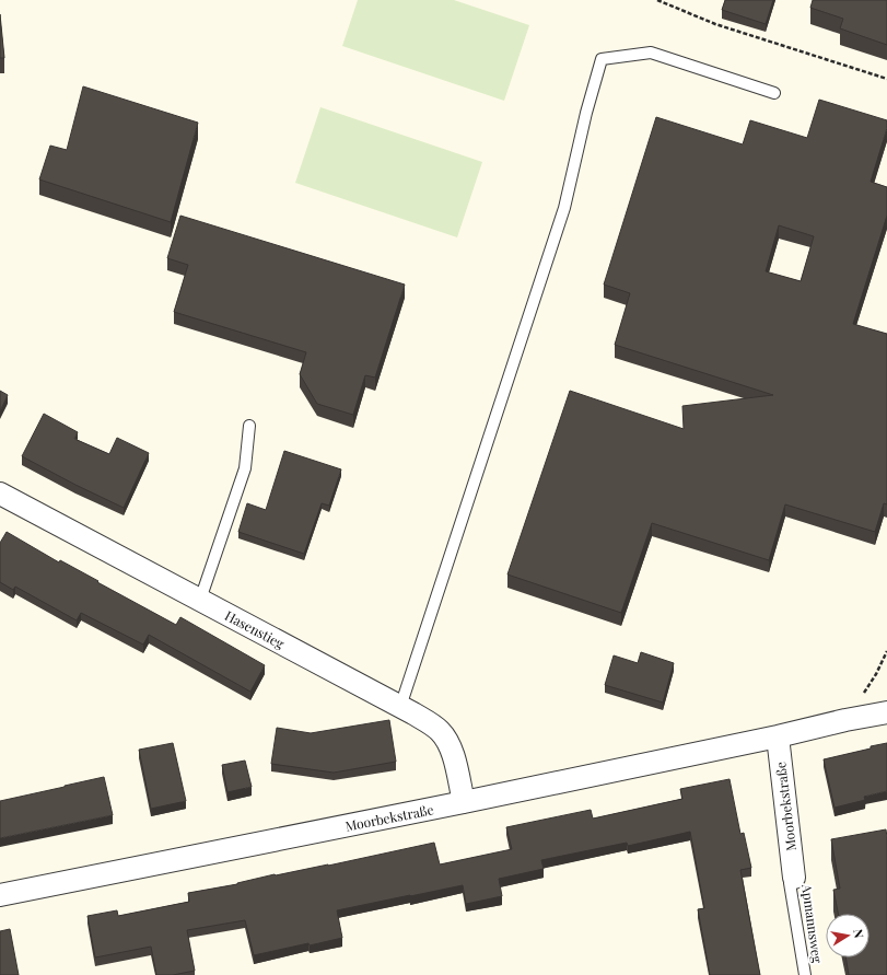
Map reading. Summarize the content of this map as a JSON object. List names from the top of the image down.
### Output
{
  "streets": {
    "street": ["Hasenstieg", "Moorbekstraße"],
    "lane": ["Apmannsweg"]
  },
  "crossings": [
    ["Hasenstieg", "Moorbekstraße"],
    ["Moorbekstraße", "Apmannsweg"]
  ],
  "north": "right"
}
